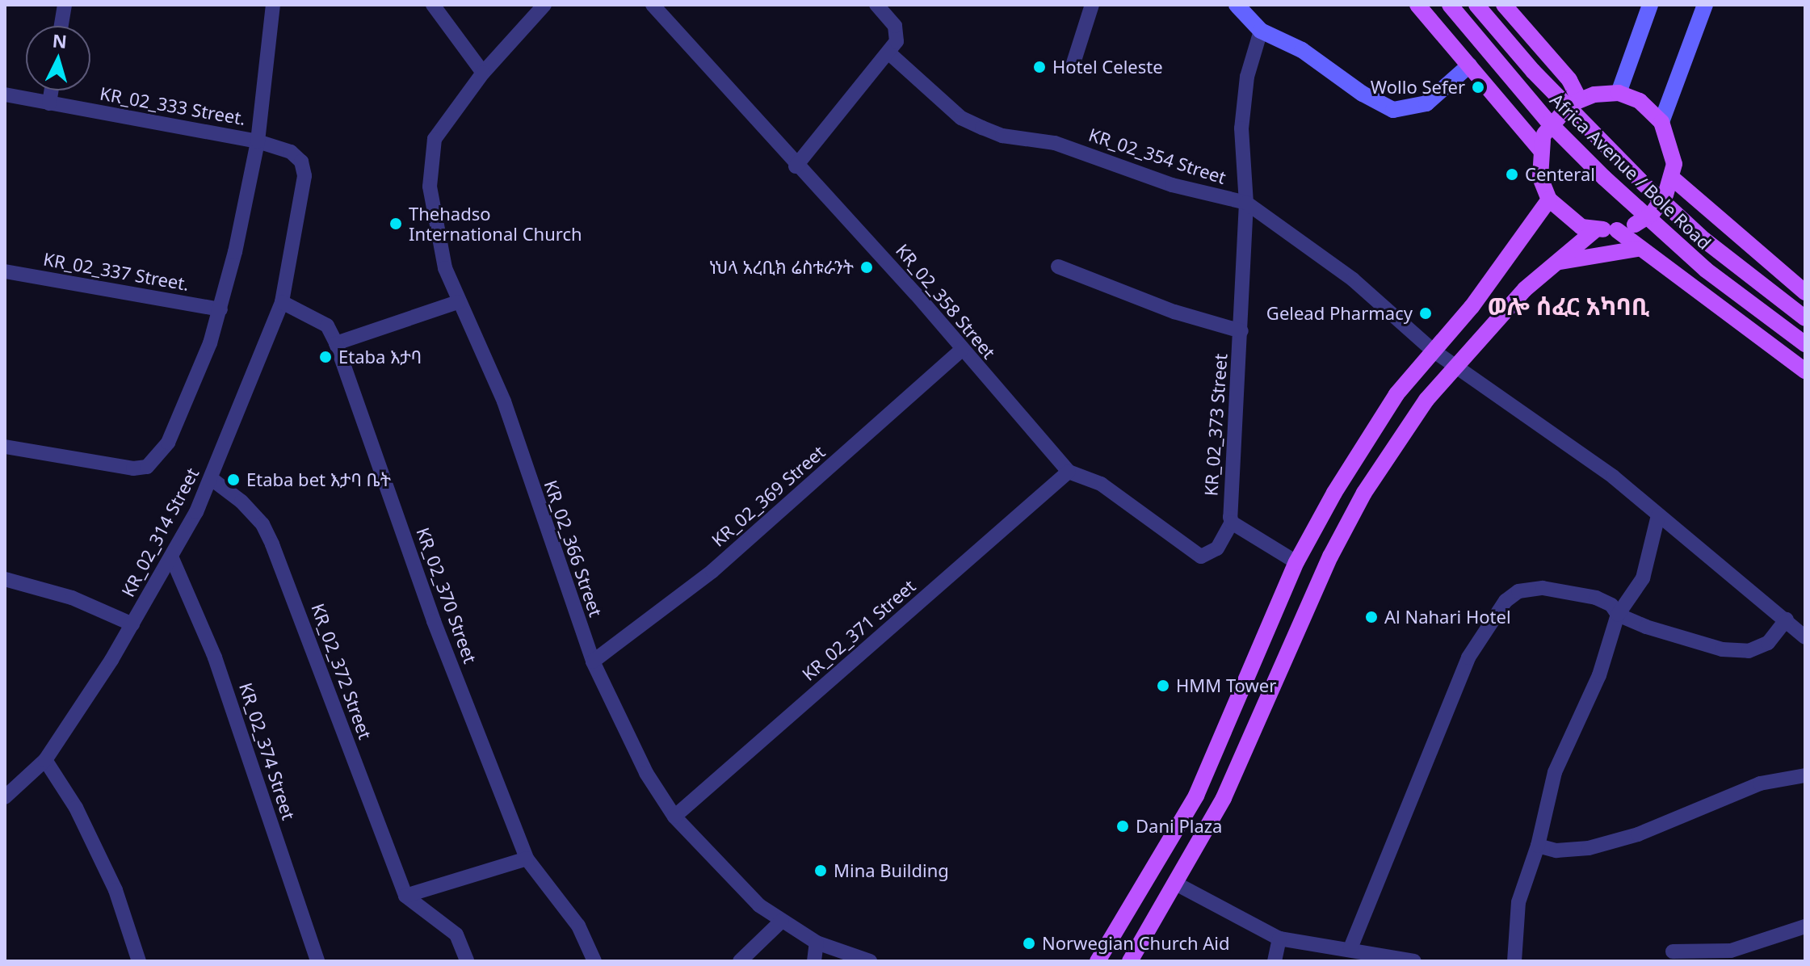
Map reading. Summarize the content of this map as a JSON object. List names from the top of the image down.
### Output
{
  "streets": {
    "main road": ["Africa Avenue / Bole Road"],
    "street": [
      "KR_02_333 Street.",
      "KR_02_354 Street",
      "KR_02_337 Street.",
      "KR_02_358 Street",
      "KR_02_373 Street",
      "KR_02_369 Street",
      "KR_02_314 Street",
      "KR_02_366 Street",
      "KR_02_370 Street",
      "KR_02_371 Street",
      "KR_02_372 Street",
      "KR_02_374 Street"
    ]
  },
  "crossings": [
    ["KR_02_333 Street.", "KR_02_314 Street"],
    ["KR_02_354 Street", "KR_02_373 Street"],
    ["KR_02_337 Street.", "KR_02_314 Street"],
    ["KR_02_358 Street", "KR_02_373 Street"],
    ["KR_02_358 Street", "KR_02_369 Street"],
    ["KR_02_358 Street", "KR_02_371 Street"],
    ["KR_02_369 Street", "KR_02_366 Street"],
    ["KR_02_314 Street", "KR_02_372 Street"],
    ["KR_02_314 Street", "KR_02_374 Street"],
    ["KR_02_366 Street", "KR_02_371 Street"]
  ],
  "districts": ["ወሎ ሰፈር አካባቢ"],
  "places": [
    "Hotel Celeste",
    "Wollo Sefer",
    "Centeral",
    "Thehadso International Church",
    "ነህላ አረቢክ ሬስቱራንት",
    "Gelead Pharmacy",
    "Etaba እታባ",
    "Etaba bet እታባ ቤት",
    "Al Nahari Hotel",
    "HMM Tower",
    "Dani Plaza",
    "Mina Building",
    "Norwegian Church Aid"
  ],
  "north": "top"
}
